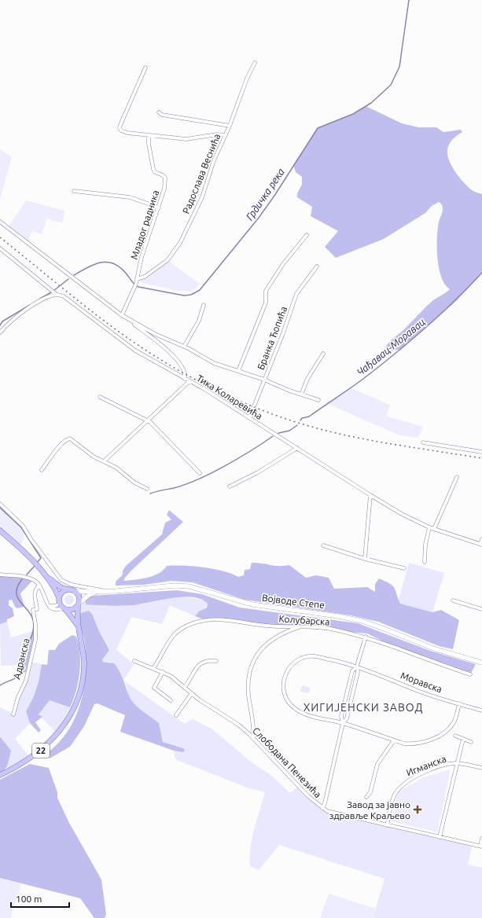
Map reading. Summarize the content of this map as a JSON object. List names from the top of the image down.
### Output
{
  "streets": {
    "main road": ["22"],
    "street": [
      "Радослава Веснића",
      "Младог радника",
      "Бранка Ћопића",
      "Тика Коларевића",
      "Војводе Степе",
      "Колубарска",
      "Адранска",
      "Моравска",
      "Слободана Пенезића",
      "Игманска"
    ]
  },
  "crossings": [
    ["Радослава Веснића", "Младог радника"],
    ["Младог радника", "Тика Коларевића"],
    ["Бранка Ћопића", "Тика Коларевића"],
    ["Војводе Степе", "22"],
    ["Колубарска", "Слободана Пенезића"],
    ["Слободана Пенезића", "Игманска"]
  ],
  "districts": ["ХИГИЈЕНСКИ ЗАВОД"],
  "water": ["Грдичка река", "Чађавац-Моравац"],
  "places": {
    "health": ["Завод за јавно здравље Краљево"]
  },
  "scale_bar": "100 m"
}
